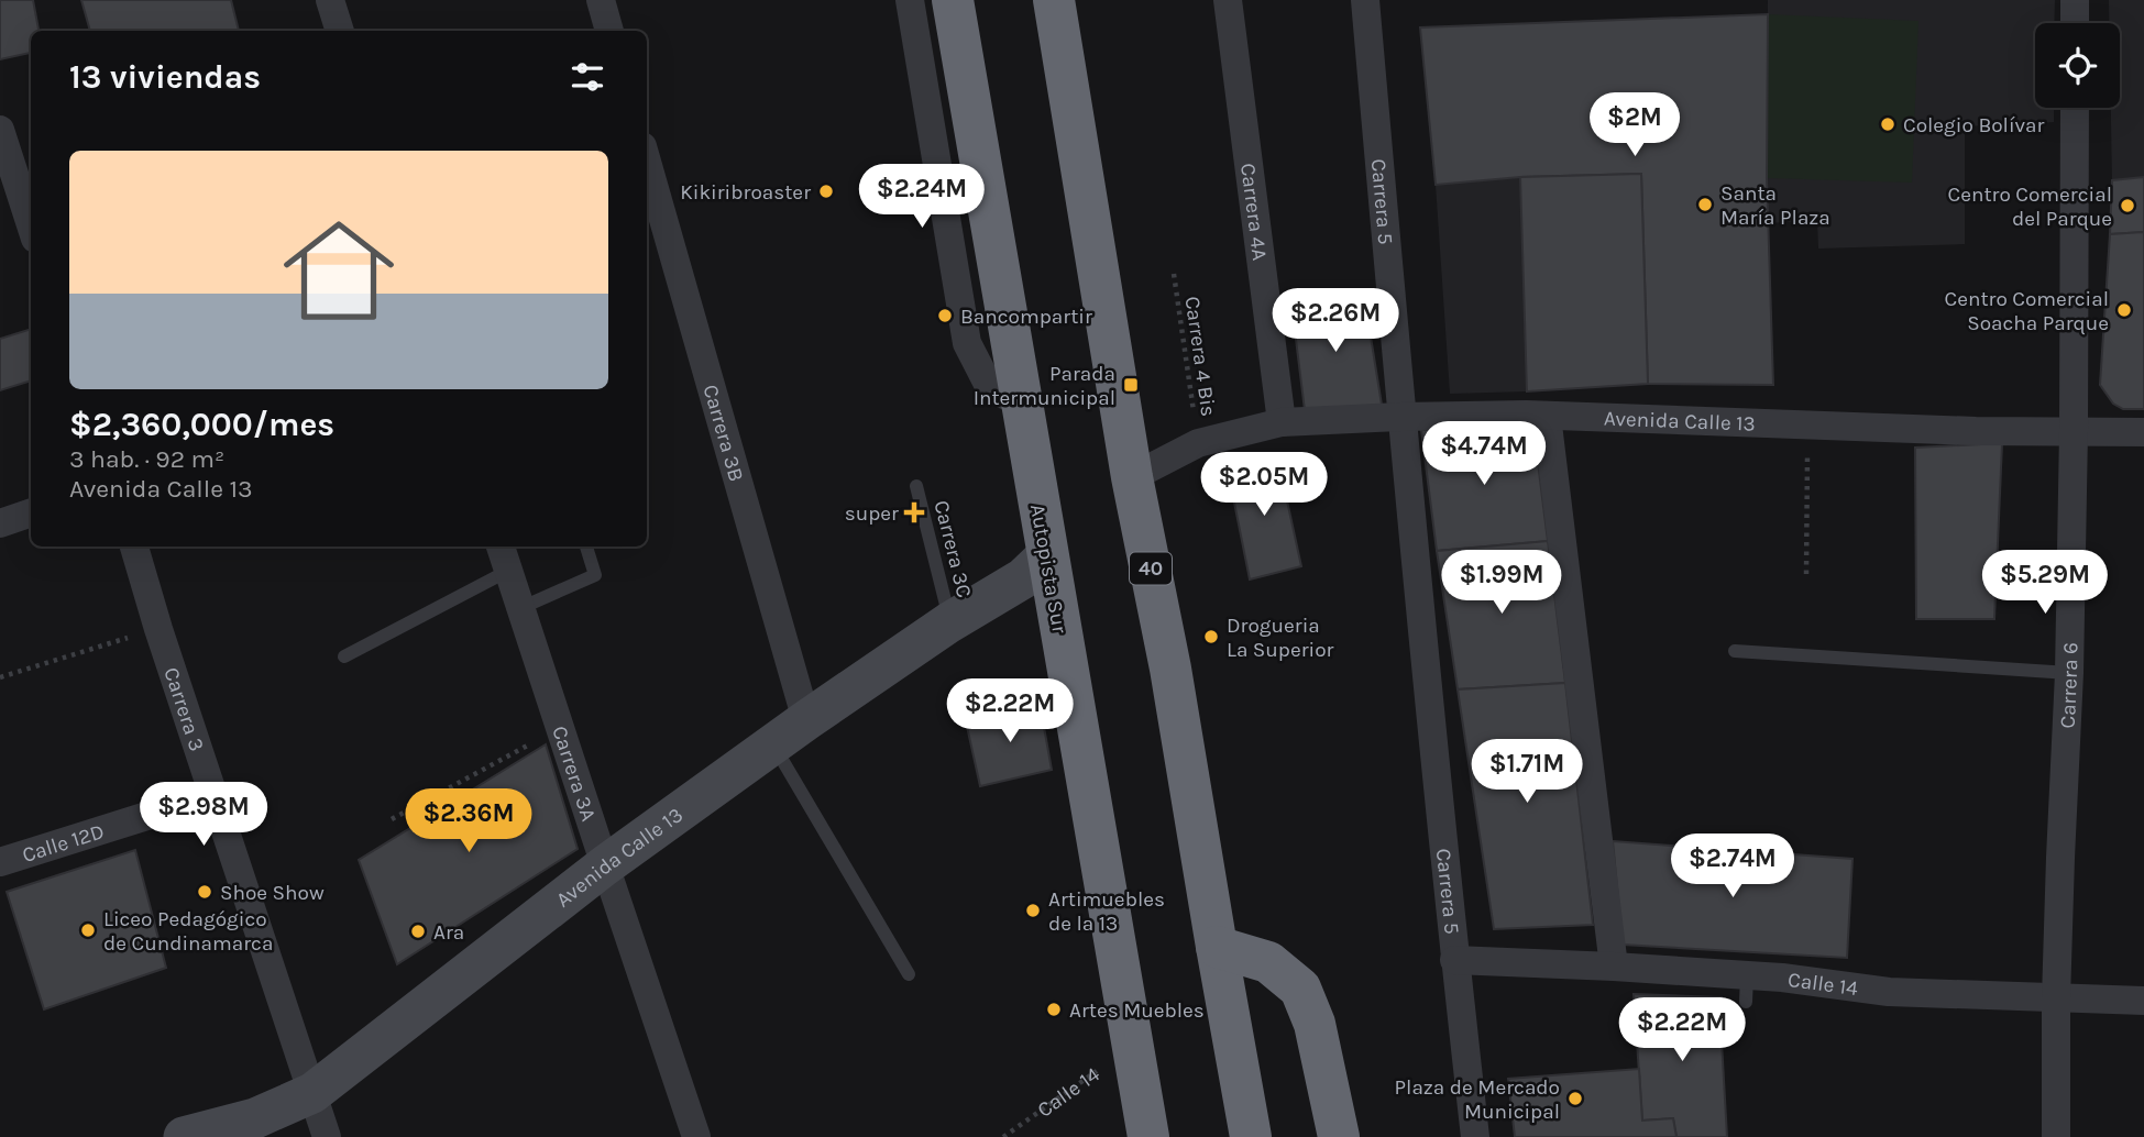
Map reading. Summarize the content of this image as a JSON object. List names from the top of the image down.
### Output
{
  "streets": {
    "highway": ["Autopista Sur", "40"],
    "main road": ["Avenida Calle 13"],
    "street": [
      "Carrera 5",
      "Carrera 4A",
      "Carrera 3B",
      "Carrera 6",
      "Carrera 3",
      "Carrera 3A",
      "Calle 12D",
      "Calle 14"
    ],
    "lane": ["Carrera 3C"],
    "path": ["Carrera 4 Bis"]
  },
  "crossings": [
    ["Carrera 5", "Avenida Calle 13"],
    ["Carrera 5", "Calle 14"],
    ["Carrera 4A", "Avenida Calle 13"],
    ["Carrera 4 Bis", "Avenida Calle 13"],
    ["Avenida Calle 13", "Carrera 3B"],
    ["Avenida Calle 13", "Carrera 3C"],
    ["Avenida Calle 13", "Autopista Sur"],
    ["Avenida Calle 13", "40"],
    ["Avenida Calle 13", "Carrera 6"],
    ["Avenida Calle 13", "Carrera 3"],
    ["Avenida Calle 13", "Carrera 3A"],
    ["Autopista Sur", "Calle 14"],
    ["Carrera 6", "Calle 14"],
    ["Carrera 3", "Calle 12D"]
  ],
  "places": {
    "other": [
      "Colegio Bolívar",
      "Kikiribroaster",
      "Santa María Plaza",
      "Centro Comercial del Parque",
      "Centro Comercial Soacha Parque",
      "Bancompartir",
      "Drogueria La Superior",
      "Shoe Show",
      "Artimuebles de la 13",
      "Liceo Pedagógico de Cundinamarca",
      "Ara",
      "Artes Muebles",
      "Plaza de Mercado Municipal"
    ],
    "transit": ["Parada Intermunicipal"],
    "health": ["super"]
  },
  "page": {
    "heading": "13 viviendas",
    "price": [
      "$2M",
      "$2.24M",
      "$2.26M",
      "$4.74M",
      "$2.05M",
      "$1.99M",
      "$5.29M",
      "$2.22M",
      "$1.71M",
      "$2.98M",
      "$2.36M",
      "$2.74M",
      "$2.22M"
    ],
    "list": [
      {
        "name": "$2,360,000/mes",
        "note": "3 hab. · 92 m² · Avenida Calle 13"
      }
    ]
  }
}
